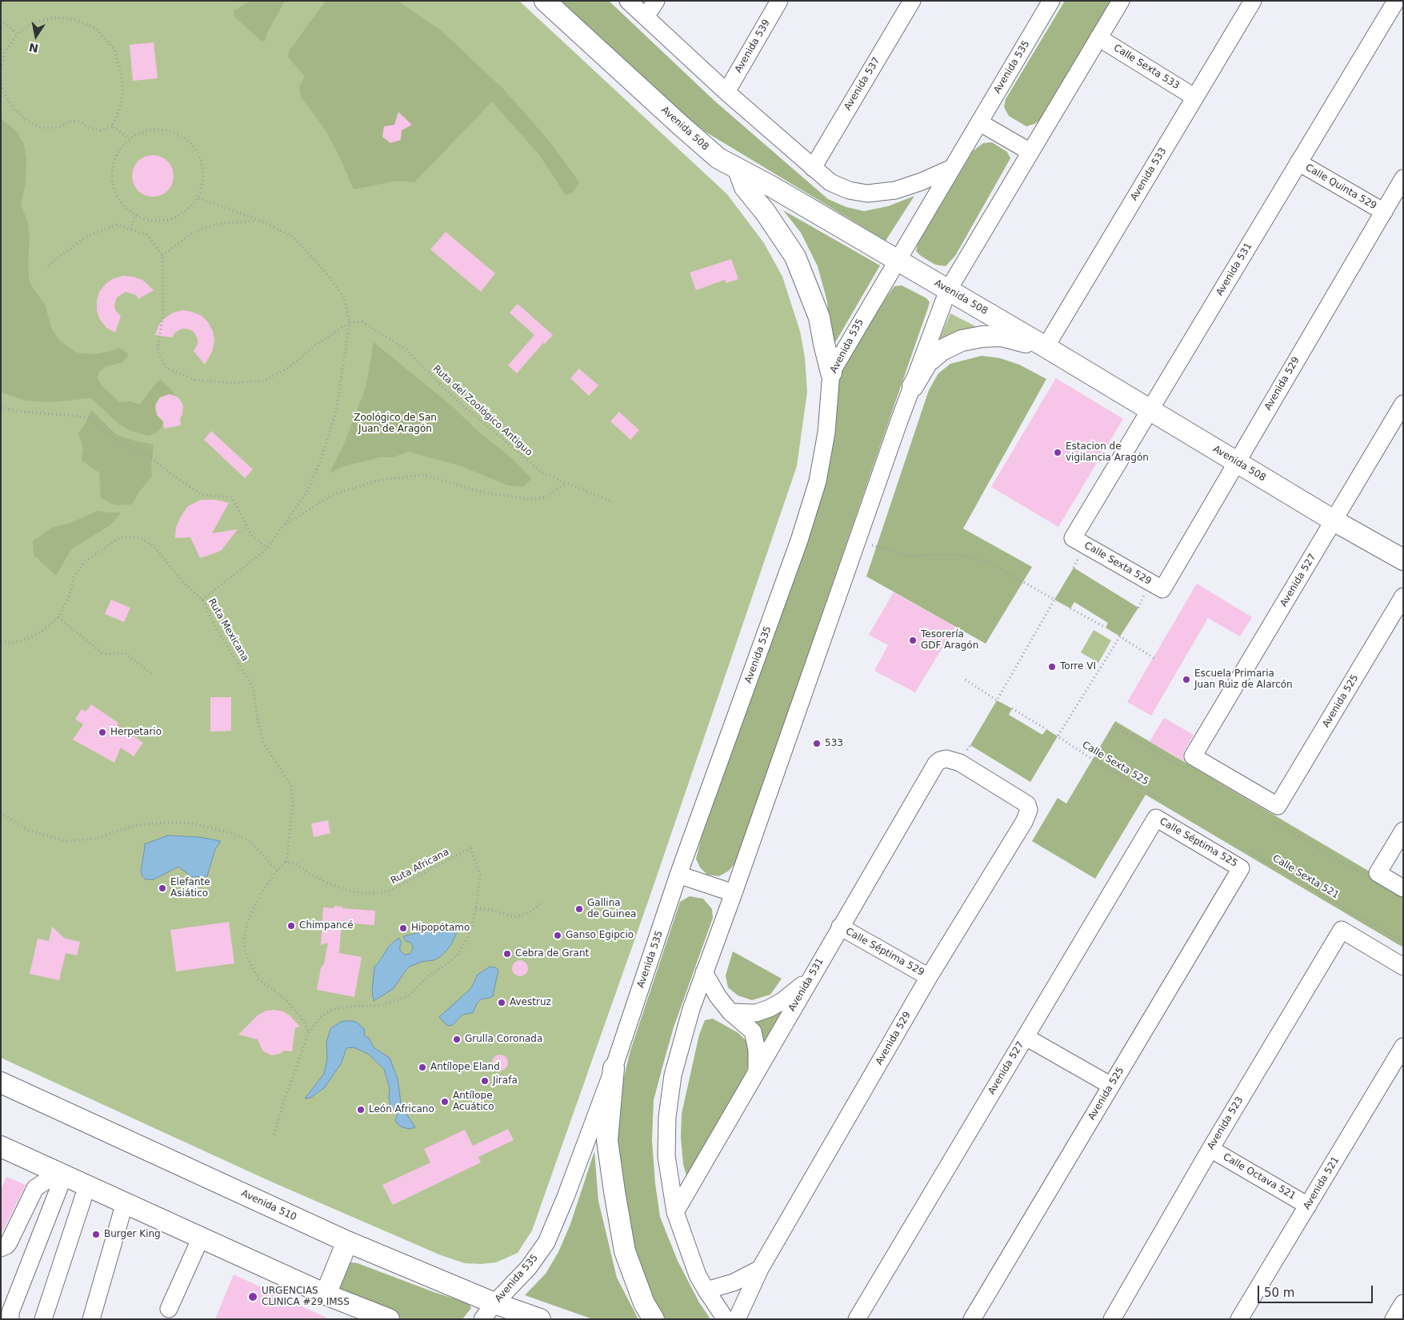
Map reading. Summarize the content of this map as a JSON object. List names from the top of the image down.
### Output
{
  "streets": {
    "main road": ["Avenida 508", "Avenida 510"],
    "street": [
      "Avenida 539",
      "Avenida 535",
      "Calle Sexta 533",
      "Avenida 537",
      "Avenida 533",
      "Calle Quinta 529",
      "Avenida 531",
      "Avenida 529",
      "Calle Sexta 529",
      "Avenida 527",
      "Avenida 525",
      "Calle Séptima 525",
      "Calle Séptima 529",
      "Avenida 523",
      "Calle Octava 521",
      "Avenida 521"
    ],
    "path": [
      "Ruta del Zoológico Antiguo",
      "Ruta Mexicana",
      "Calle Sexta 525",
      "Ruta Africana",
      "Calle Sexta 521"
    ]
  },
  "crossings": [
    ["Avenida 535", "Avenida 508"],
    ["Avenida 535", "Avenida 510"],
    ["Calle Sexta 533", "Avenida 533"],
    ["Avenida 508", "Avenida 533"],
    ["Avenida 508", "Avenida 531"],
    ["Avenida 508", "Avenida 529"],
    ["Avenida 508", "Avenida 527"],
    ["Calle Quinta 529", "Avenida 531"],
    ["Calle Quinta 529", "Avenida 529"],
    ["Avenida 531", "Avenida 529"],
    ["Avenida 531", "Calle Sexta 529"],
    ["Avenida 531", "Calle Séptima 529"],
    ["Avenida 529", "Calle Sexta 529"],
    ["Avenida 529", "Calle Séptima 529"],
    ["Avenida 527", "Calle Séptima 525"],
    ["Ruta Mexicana", "Ruta Africana"],
    ["Avenida 525", "Calle Séptima 525"],
    ["Avenida 523", "Calle Octava 521"],
    ["Calle Octava 521", "Avenida 521"]
  ],
  "parks": ["Zoológico de San Juan de Aragón"],
  "places": [
    "Estacion de vigilancia Aragón",
    "Tesorería GDF Aragón",
    "Torre VI",
    "Escuela Primaria Juan Ruiz de Alarcón",
    "Herpetario",
    "533",
    "Elefante Asiático",
    "Gallina de Guinea",
    "Chimpancé",
    "Hipopótamo",
    "Ganso Egipcio",
    "Cebra de Grant",
    "Avestruz",
    "Grulla Coronada",
    "Antílope Eland",
    "Jirafa",
    "Antílope Acuático",
    "León Africano",
    "Burger King",
    "URGENCIAS CLINICA #29 IMSS"
  ],
  "scale_bar": "50 m",
  "north": "bottom"
}
